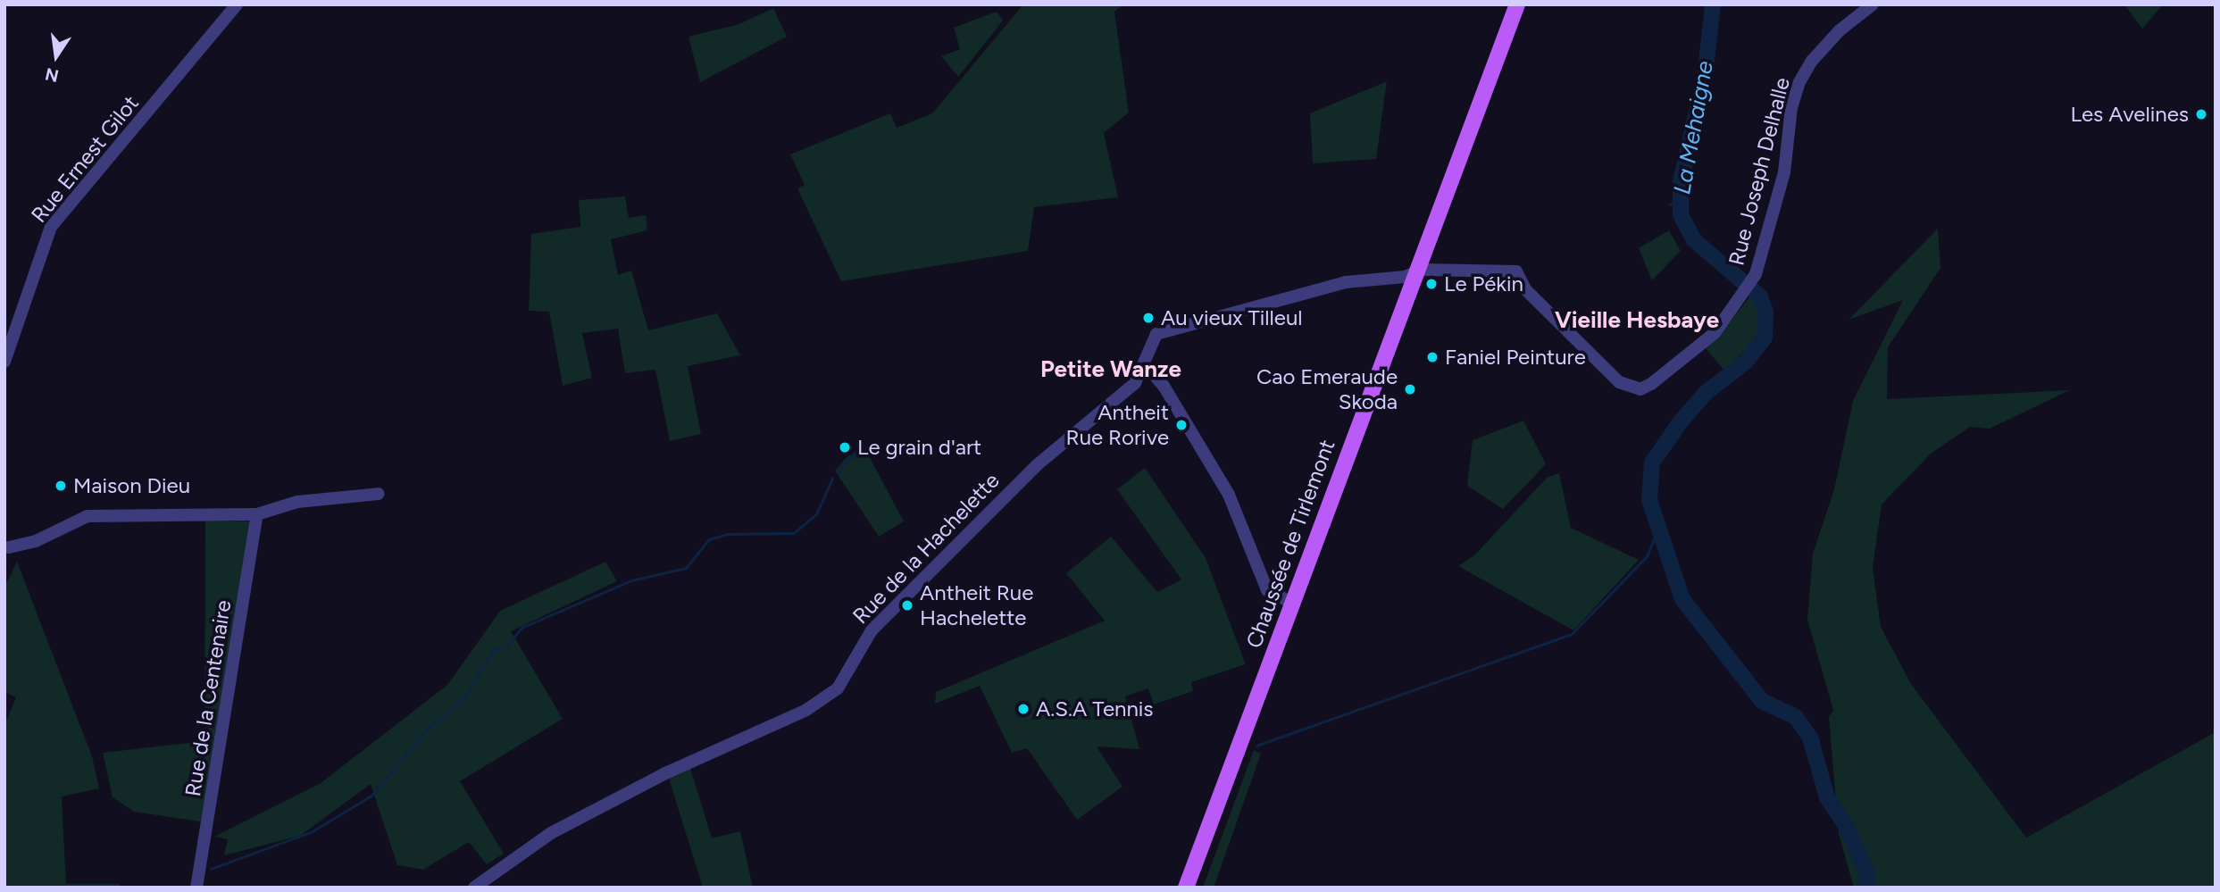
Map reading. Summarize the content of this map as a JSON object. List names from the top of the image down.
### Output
{
  "streets": {
    "main road": ["Chaussée de Tirlemont"],
    "street": [
      "Rue Ernest Gilot",
      "Rue Joseph Delhalle",
      "Rue de la Hachelette",
      "Rue de la Centenaire"
    ]
  },
  "crossings": [
    ["Rue Joseph Delhalle", "Chaussée de Tirlemont"],
    ["Rue Joseph Delhalle", "Rue de la Hachelette"],
    ["Chaussée de Tirlemont", "Rue de la Hachelette"]
  ],
  "districts": ["Vieille Hesbaye", "Petite Wanze"],
  "water": ["La Mehaigne"],
  "places": [
    "Les Avelines",
    "Le Pékin",
    "Au vieux Tilleul",
    "Faniel Peinture",
    "Cao Emeraude Skoda",
    "Antheit Rue Rorive",
    "Le grain d'art",
    "Maison Dieu",
    "Antheit Rue Hachelette",
    "A.S.A Tennis"
  ],
  "north": "bottom"
}
